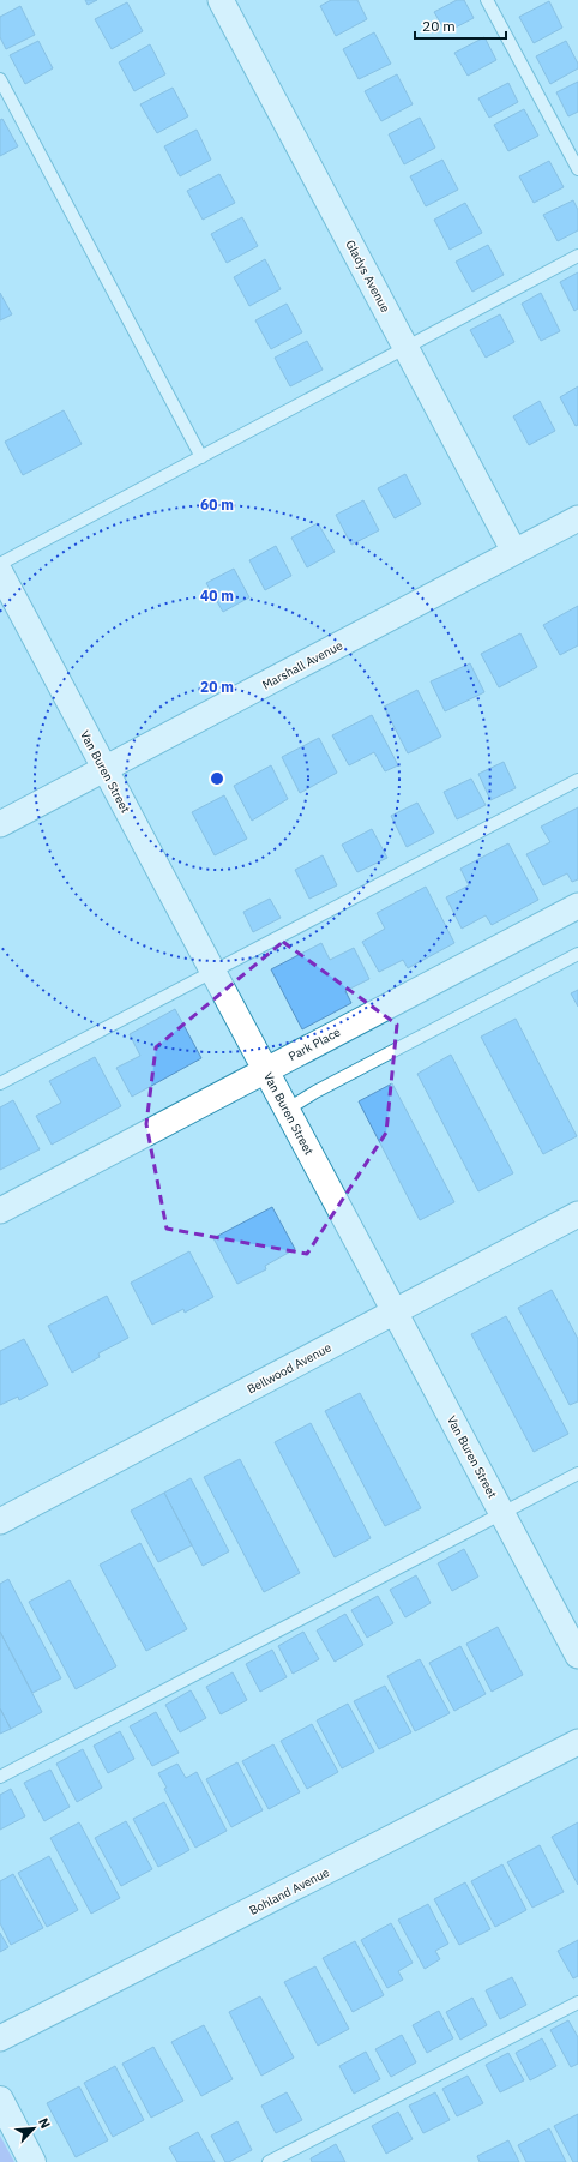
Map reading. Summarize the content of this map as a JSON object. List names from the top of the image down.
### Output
{
  "streets": {
    "street": [
      "Gladys Avenue",
      "Marshall Avenue",
      "Van Buren Street",
      "Park Place",
      "Bellwood Avenue",
      "Bohland Avenue"
    ]
  },
  "crossings": [
    ["Gladys Avenue", "Marshall Avenue"],
    ["Marshall Avenue", "Van Buren Street"],
    ["Van Buren Street", "Park Place"],
    ["Van Buren Street", "Bellwood Avenue"]
  ],
  "scale_bar": "20 m",
  "north": "top right",
  "rings": ["60 m", "40 m", "20 m"]
}
